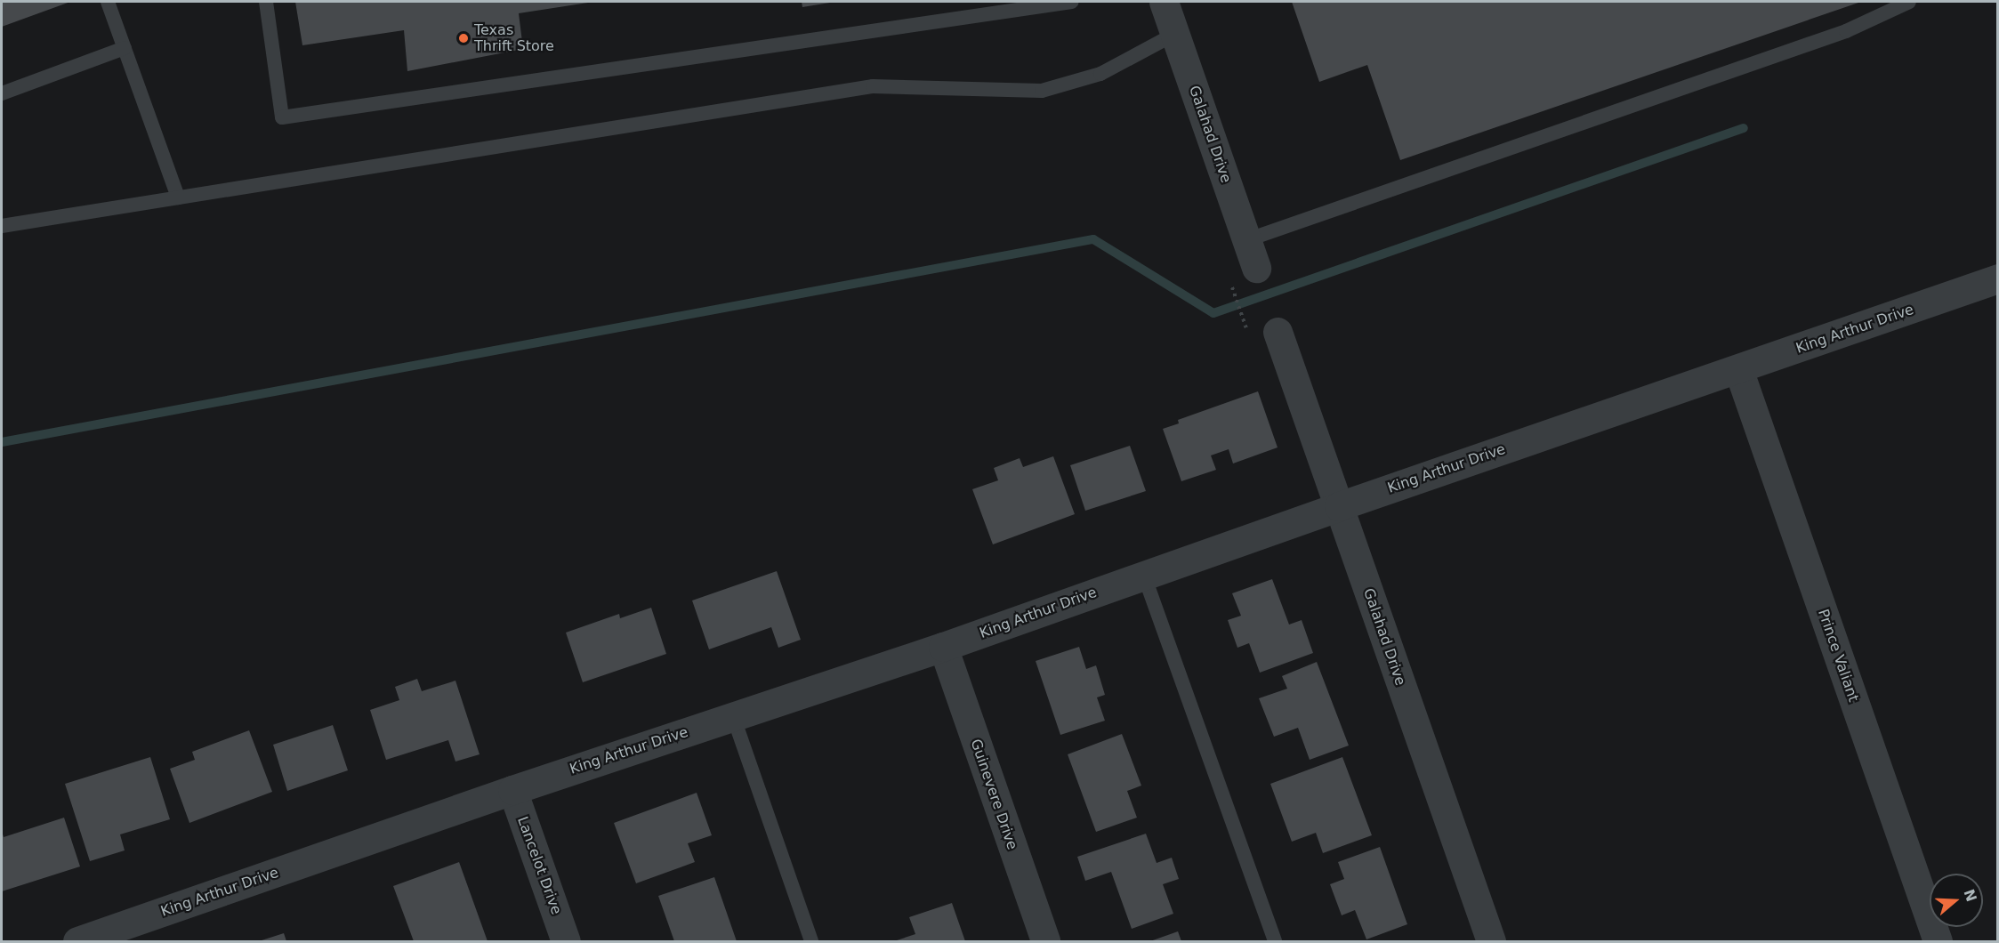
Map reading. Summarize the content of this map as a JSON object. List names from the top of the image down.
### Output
{
  "streets": {
    "street": [
      "Galahad Drive",
      "King Arthur Drive",
      "Prince Valiant",
      "Guinevere Drive",
      "Lancelot Drive"
    ]
  },
  "crossings": [
    ["Galahad Drive", "King Arthur Drive"],
    ["King Arthur Drive", "Prince Valiant"],
    ["King Arthur Drive", "Guinevere Drive"],
    ["King Arthur Drive", "Lancelot Drive"]
  ],
  "places": ["Texas Thrift Store"],
  "north": "right"
}
